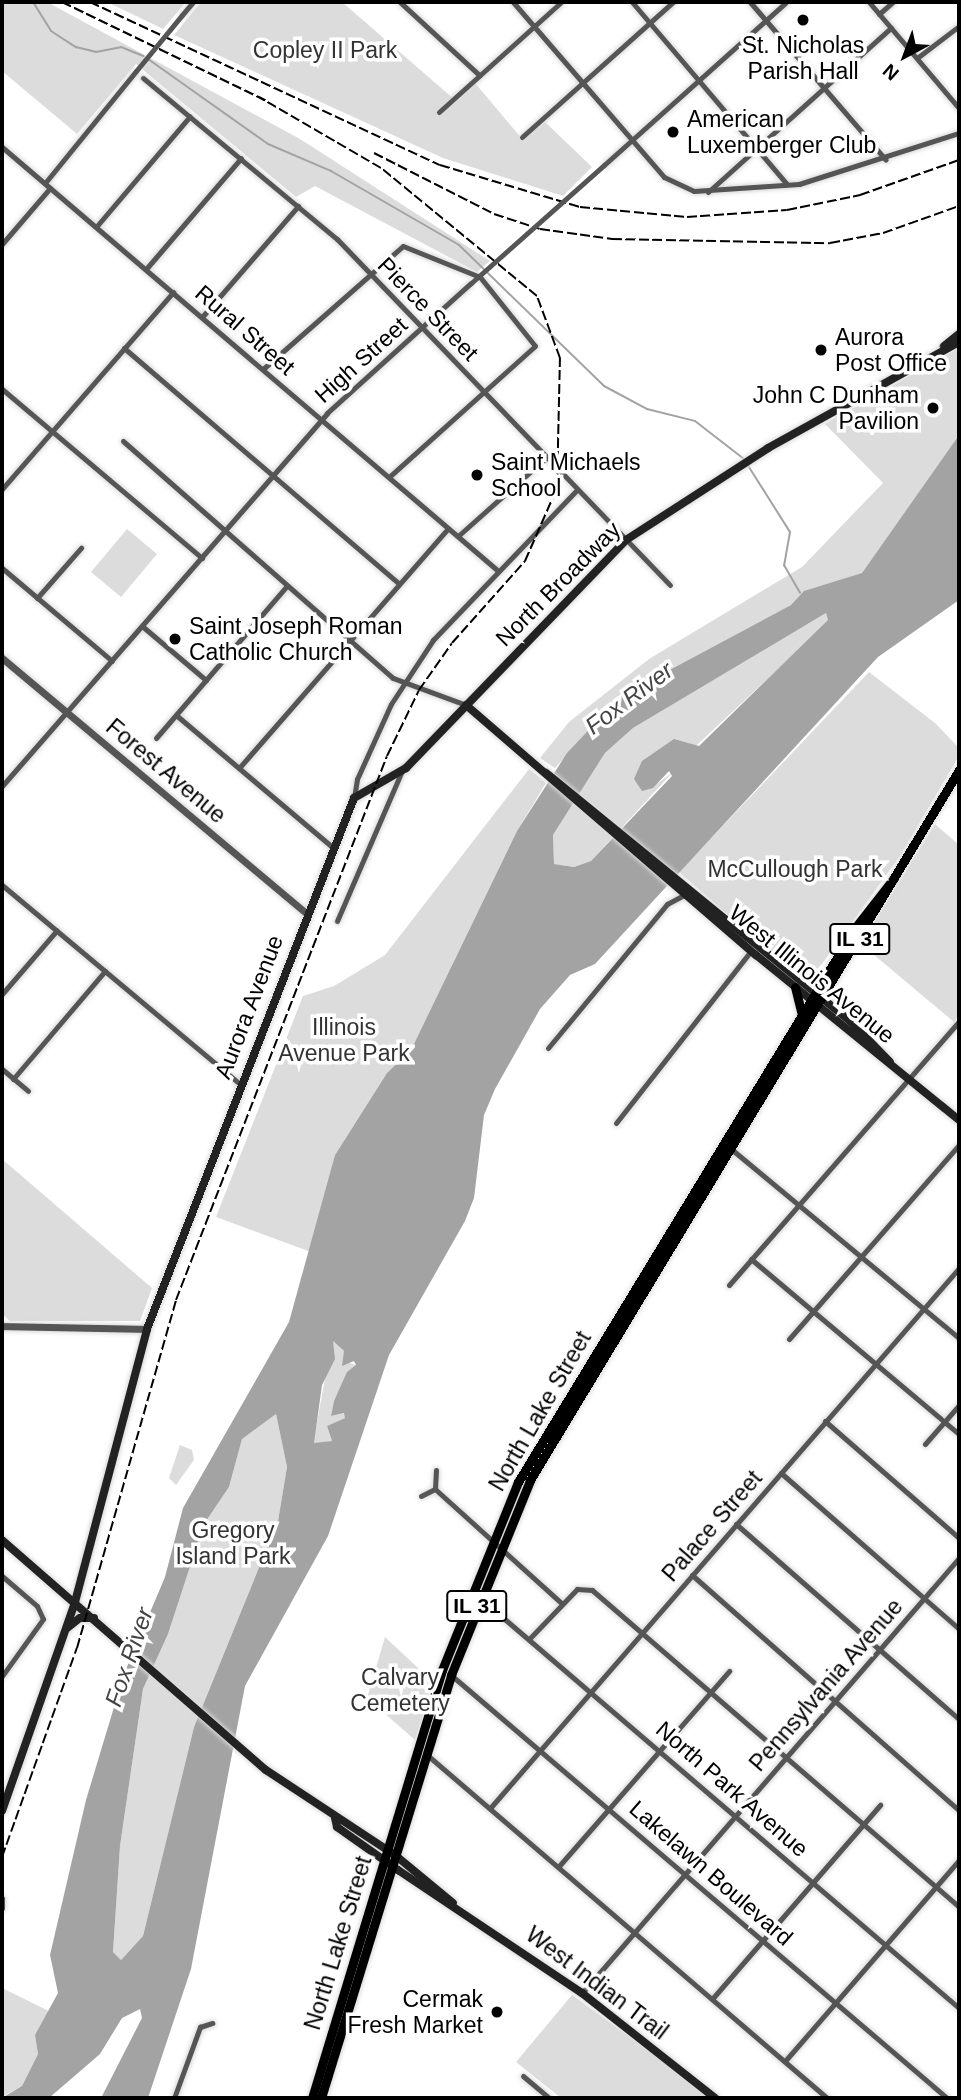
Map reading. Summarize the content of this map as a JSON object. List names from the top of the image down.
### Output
{
  "streets": {
    "main road": [
      "North Broadway",
      "IL 31",
      "West Illinois Avenue",
      "Aurora Avenue",
      "North Lake Street",
      "West Indian Trail"
    ],
    "street": [
      "Pierce Street",
      "Rural Street",
      "High Street",
      "Forest Avenue",
      "Palace Street",
      "Pennsylvania Avenue",
      "North Park Avenue",
      "Lakelawn Boulevard"
    ]
  },
  "crossings": [
    ["Pierce Street", "High Street"],
    ["Pierce Street", "North Broadway"],
    ["Pierce Street", "Aurora Avenue"],
    ["Rural Street", "High Street"],
    ["Rural Street", "Aurora Avenue"],
    ["High Street", "Forest Avenue"],
    ["North Broadway", "West Illinois Avenue"],
    ["North Broadway", "Aurora Avenue"],
    ["Forest Avenue", "Aurora Avenue"],
    ["West Illinois Avenue", "North Lake Street"],
    ["Aurora Avenue", "West Indian Trail"],
    ["North Lake Street", "North Park Avenue"],
    ["North Lake Street", "Lakelawn Boulevard"],
    ["North Lake Street", "West Indian Trail"],
    ["Palace Street", "North Park Avenue"],
    ["Palace Street", "Lakelawn Boulevard"],
    ["Pennsylvania Avenue", "North Park Avenue"],
    ["Pennsylvania Avenue", "Lakelawn Boulevard"],
    ["Pennsylvania Avenue", "West Indian Trail"]
  ],
  "water": ["Fox River"],
  "parks": [
    "Copley II Park",
    "McCullough Park",
    "Illinois Avenue Park",
    "Gregory Island Park",
    "Calvary Cemetery"
  ],
  "places": [
    "St. Nicholas Parish Hall",
    "American Luxemberger Club",
    "Aurora Post Office",
    "John C Dunham Pavilion",
    "Saint Michaels School",
    "Saint Joseph Roman Catholic Church",
    "Cermak Fresh Market"
  ],
  "north": "bottom left"
}
